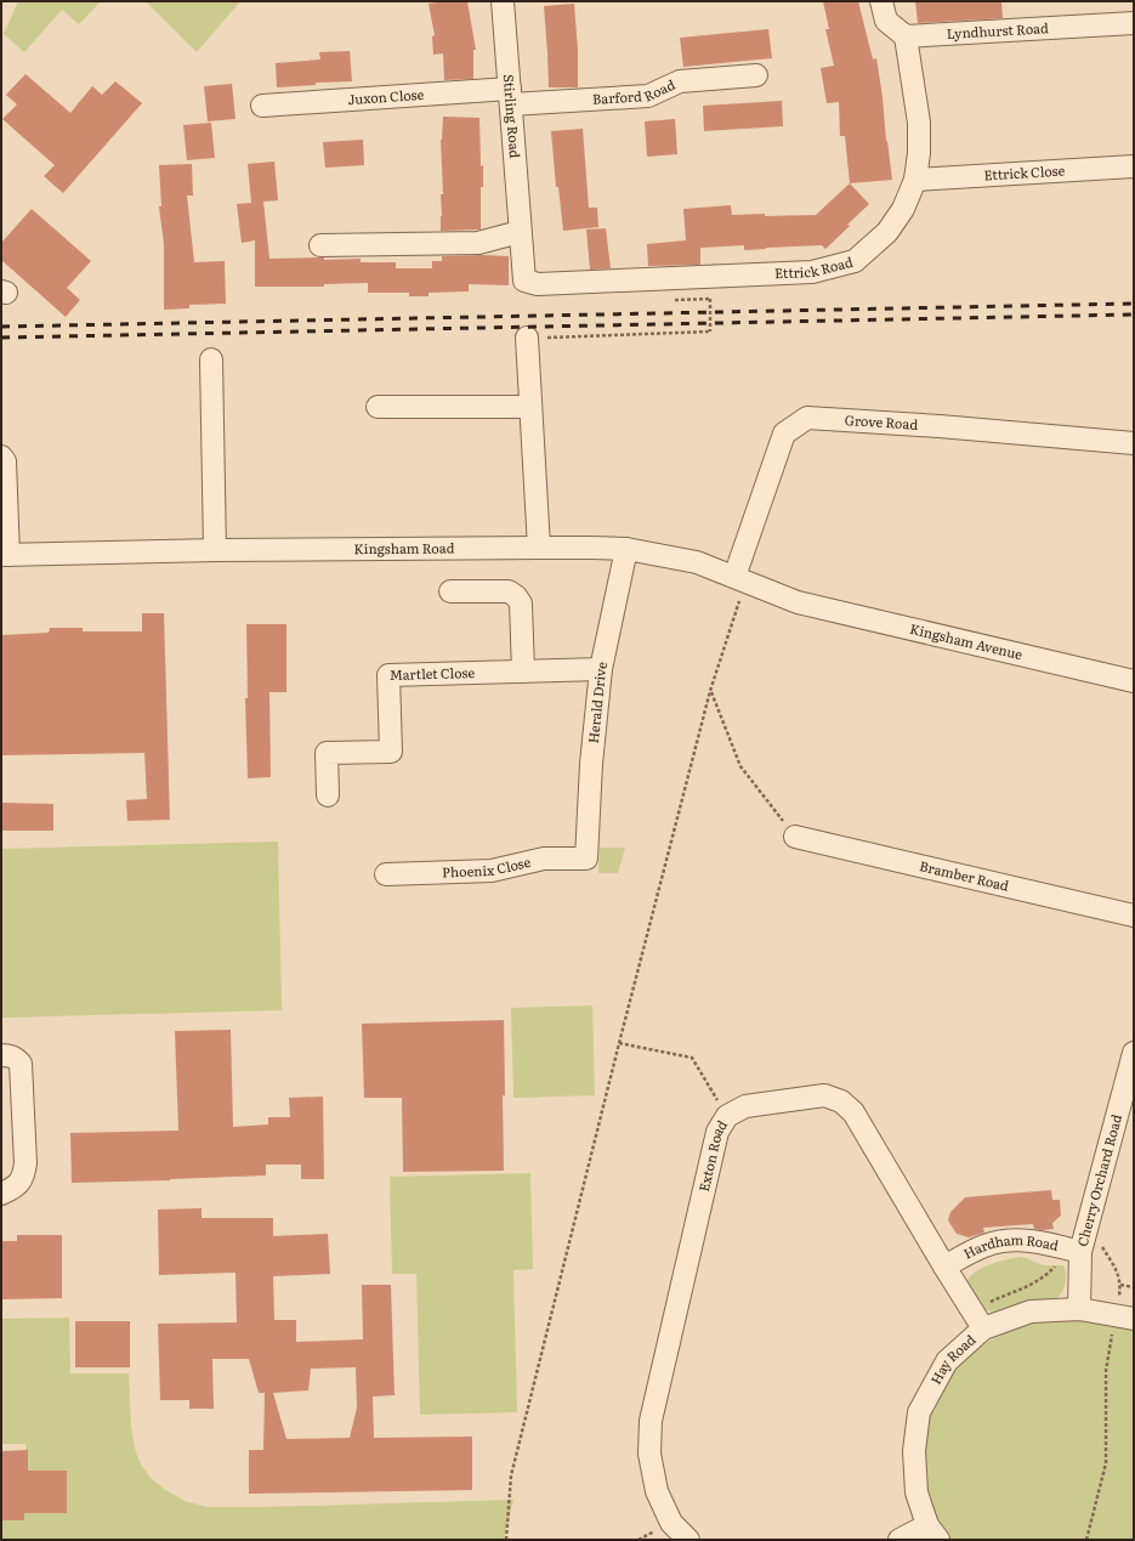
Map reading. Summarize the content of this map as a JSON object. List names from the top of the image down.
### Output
{
  "streets": {
    "street": [
      "Lyndhurst Road",
      "Barford Road",
      "Juxon Close",
      "Stirling Road",
      "Ettrick Close",
      "Ettrick Road",
      "Grove Road",
      "Kingsham Road",
      "Kingsham Avenue",
      "Martlet Close",
      "Herald Drive",
      "Phoenix Close",
      "Bramber Road",
      "Exton Road",
      "Cherry Orchard Road",
      "Hardham Road",
      "Hay Road"
    ]
  },
  "crossings": [
    ["Lyndhurst Road", "Ettrick Road"],
    ["Barford Road", "Juxon Close"],
    ["Barford Road", "Stirling Road"],
    ["Juxon Close", "Stirling Road"],
    ["Stirling Road", "Ettrick Road"],
    ["Ettrick Close", "Ettrick Road"],
    ["Grove Road", "Kingsham Road"],
    ["Kingsham Road", "Kingsham Avenue"],
    ["Kingsham Road", "Herald Drive"],
    ["Martlet Close", "Herald Drive"],
    ["Herald Drive", "Phoenix Close"],
    ["Exton Road", "Hardham Road"],
    ["Exton Road", "Hay Road"],
    ["Cherry Orchard Road", "Hardham Road"],
    ["Cherry Orchard Road", "Hay Road"]
  ]
}
